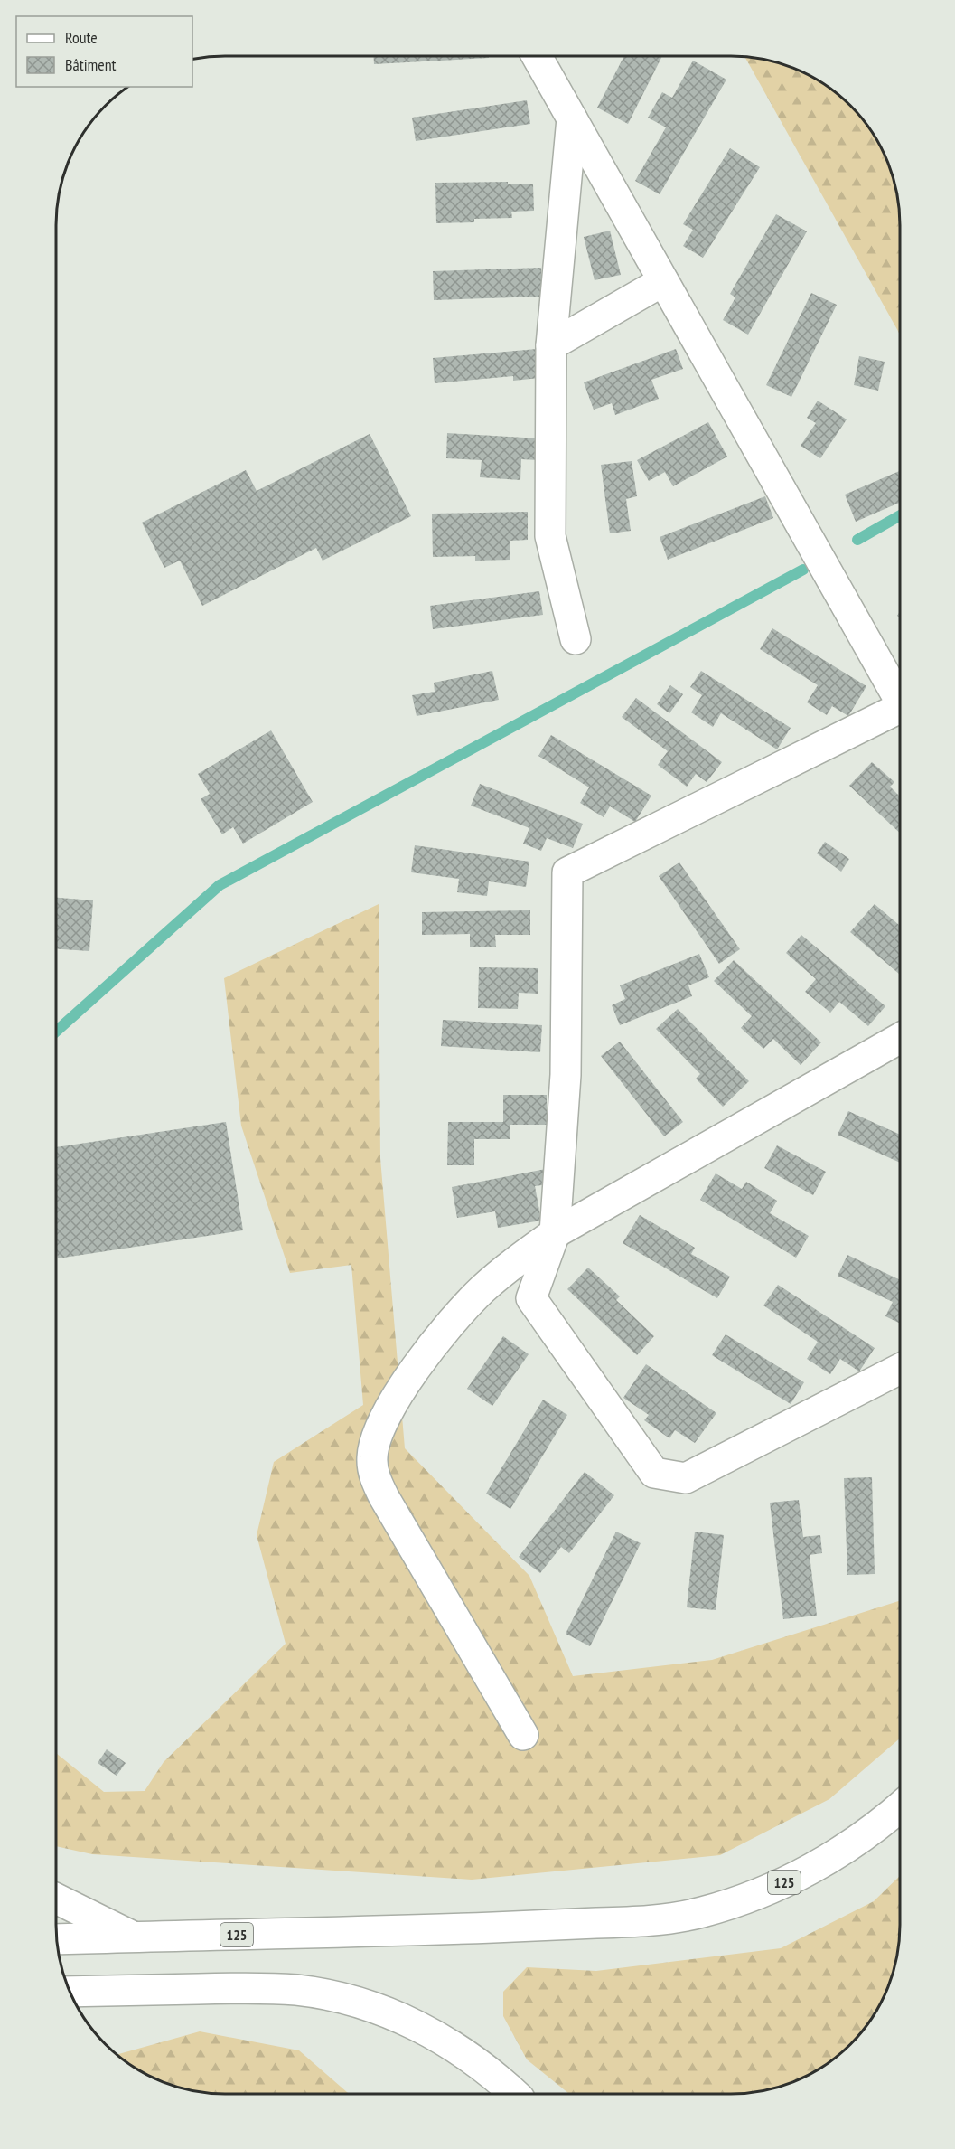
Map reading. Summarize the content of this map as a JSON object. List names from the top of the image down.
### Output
{
  "streets": {
    "main road": ["125"]
  },
  "legend": ["Route", "Bâtiment"]
}
